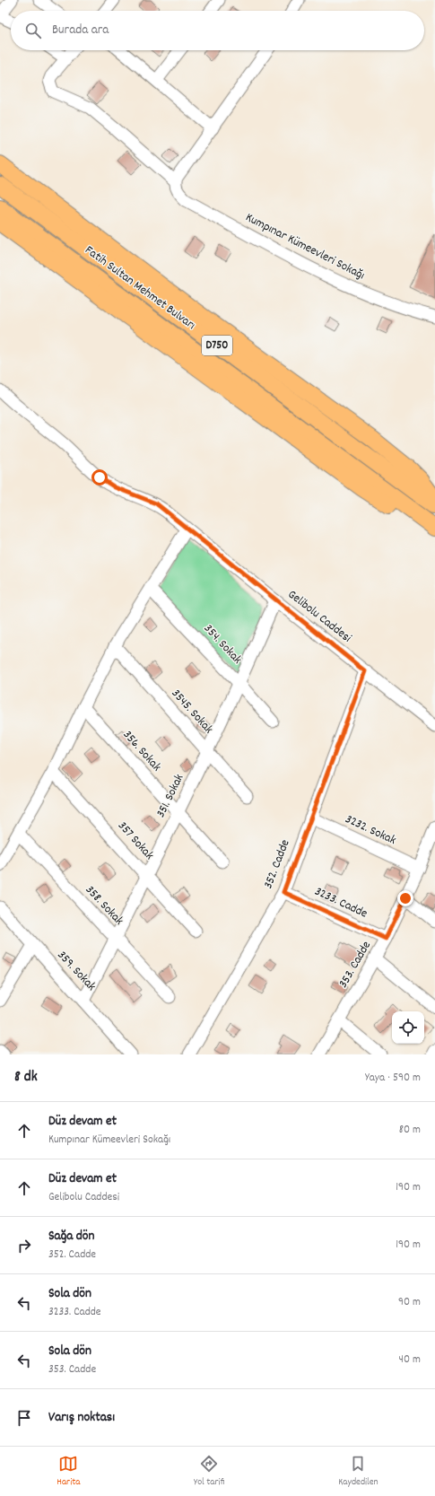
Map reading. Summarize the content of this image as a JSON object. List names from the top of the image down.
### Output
{
  "streets": {
    "highway": ["Fatih Sultan Mehmet Bulvarı", "D750"],
    "street": [
      "Kumpınar Kümeevleri Sokağı",
      "Gelibolu Caddesi",
      "354. Sokak",
      "3545. Sokak",
      "356. Sokak",
      "351. Sokak",
      "3232. Sokak",
      "357 Sokak",
      "352. Cadde",
      "3233. Cadde",
      "358. Sokak",
      "353. Cadde",
      "359. Sokak"
    ]
  },
  "crossings": [
    ["Gelibolu Caddesi", "351. Sokak"],
    ["Gelibolu Caddesi", "352. Cadde"],
    ["354. Sokak", "351. Sokak"],
    ["3545. Sokak", "351. Sokak"],
    ["356. Sokak", "351. Sokak"],
    ["351. Sokak", "357 Sokak"],
    ["351. Sokak", "358. Sokak"],
    ["351. Sokak", "359. Sokak"],
    ["3232. Sokak", "352. Cadde"],
    ["3232. Sokak", "353. Cadde"],
    ["352. Cadde", "3233. Cadde"],
    ["3233. Cadde", "353. Cadde"]
  ],
  "page": {
    "search": "Burada ara",
    "heading": ["8 dk", "Yaya · 590 m"],
    "list": [
      ["Düz devam et", "Kumpınar Kümeevleri Sokağı", "80 m"],
      ["Düz devam et", "Gelibolu Caddesi", "190 m"],
      ["Sağa dön", "352. Cadde", "190 m"],
      ["Sola dön", "3233. Cadde", "90 m"],
      ["Sola dön", "353. Cadde", "40 m"],
      "Varış noktası"
    ],
    "nav": ["Harita", "Yol tarifi", "Kaydedilen"]
  }
}
